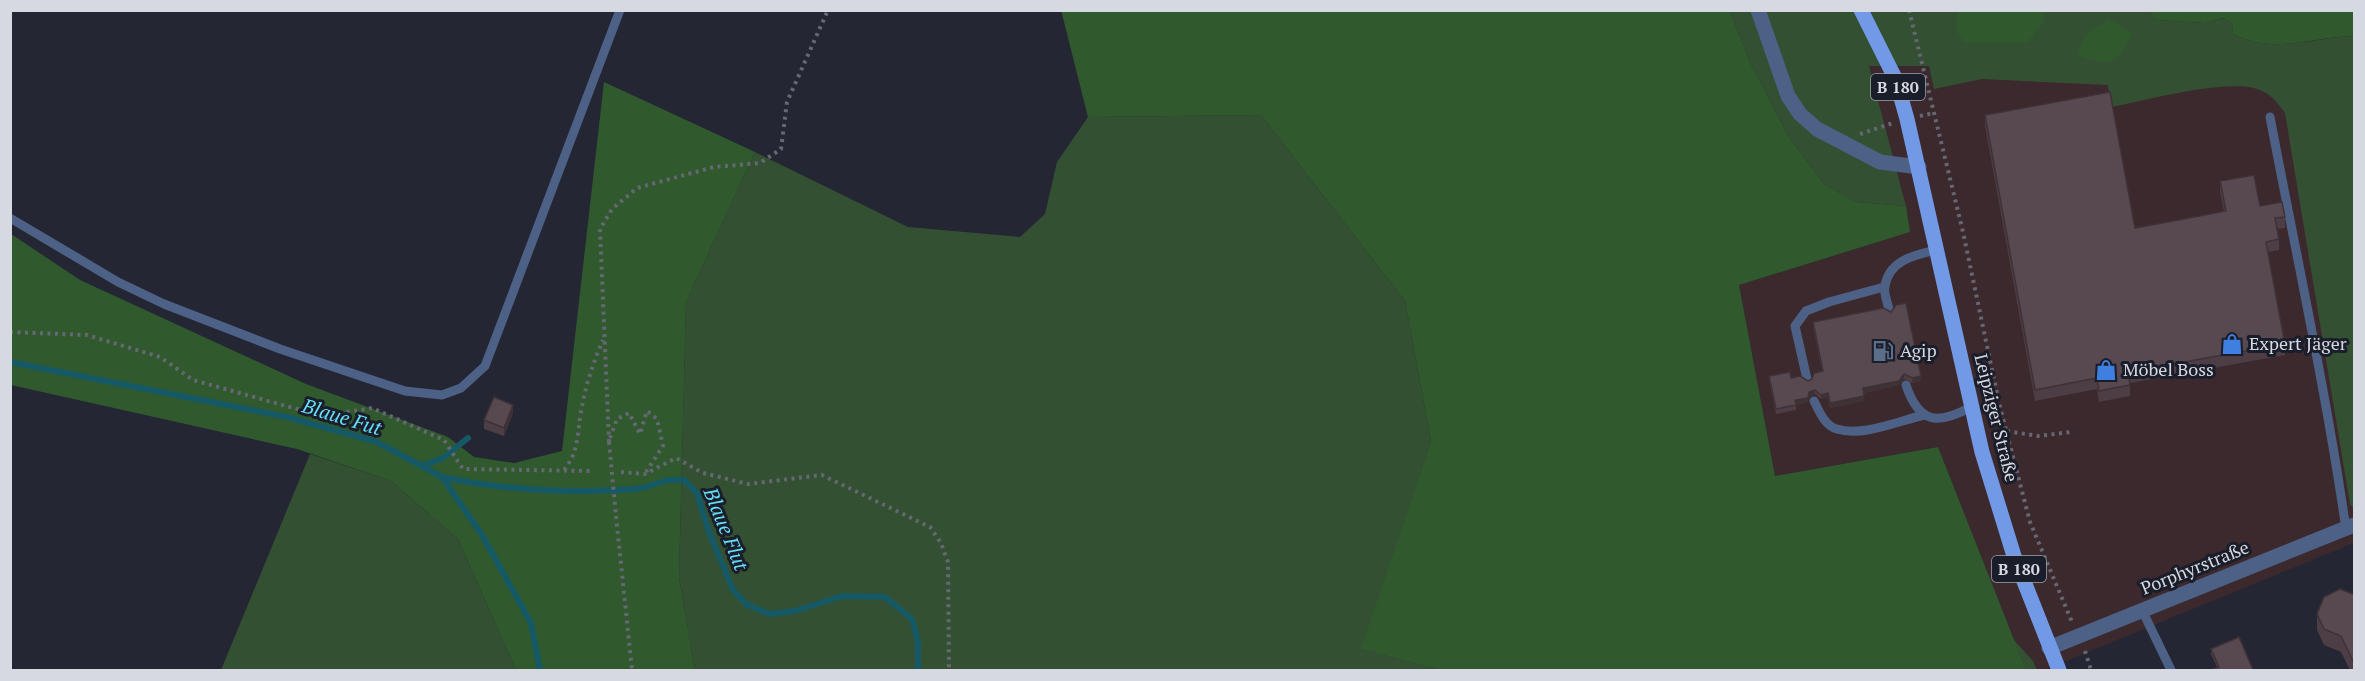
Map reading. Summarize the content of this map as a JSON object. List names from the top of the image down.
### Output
{
  "streets": {
    "main road": ["B 180", "Leipziger Straße"],
    "street": ["Porphyrstraße"]
  },
  "crossings": [
    ["Leipziger Straße", "Porphyrstraße"]
  ],
  "water": ["Blaue Fut", "Blaue Flut"],
  "places": {
    "shop": ["Expert Jäger", "Möbel Boss"],
    "fuel station": ["Agip"]
  }
}
